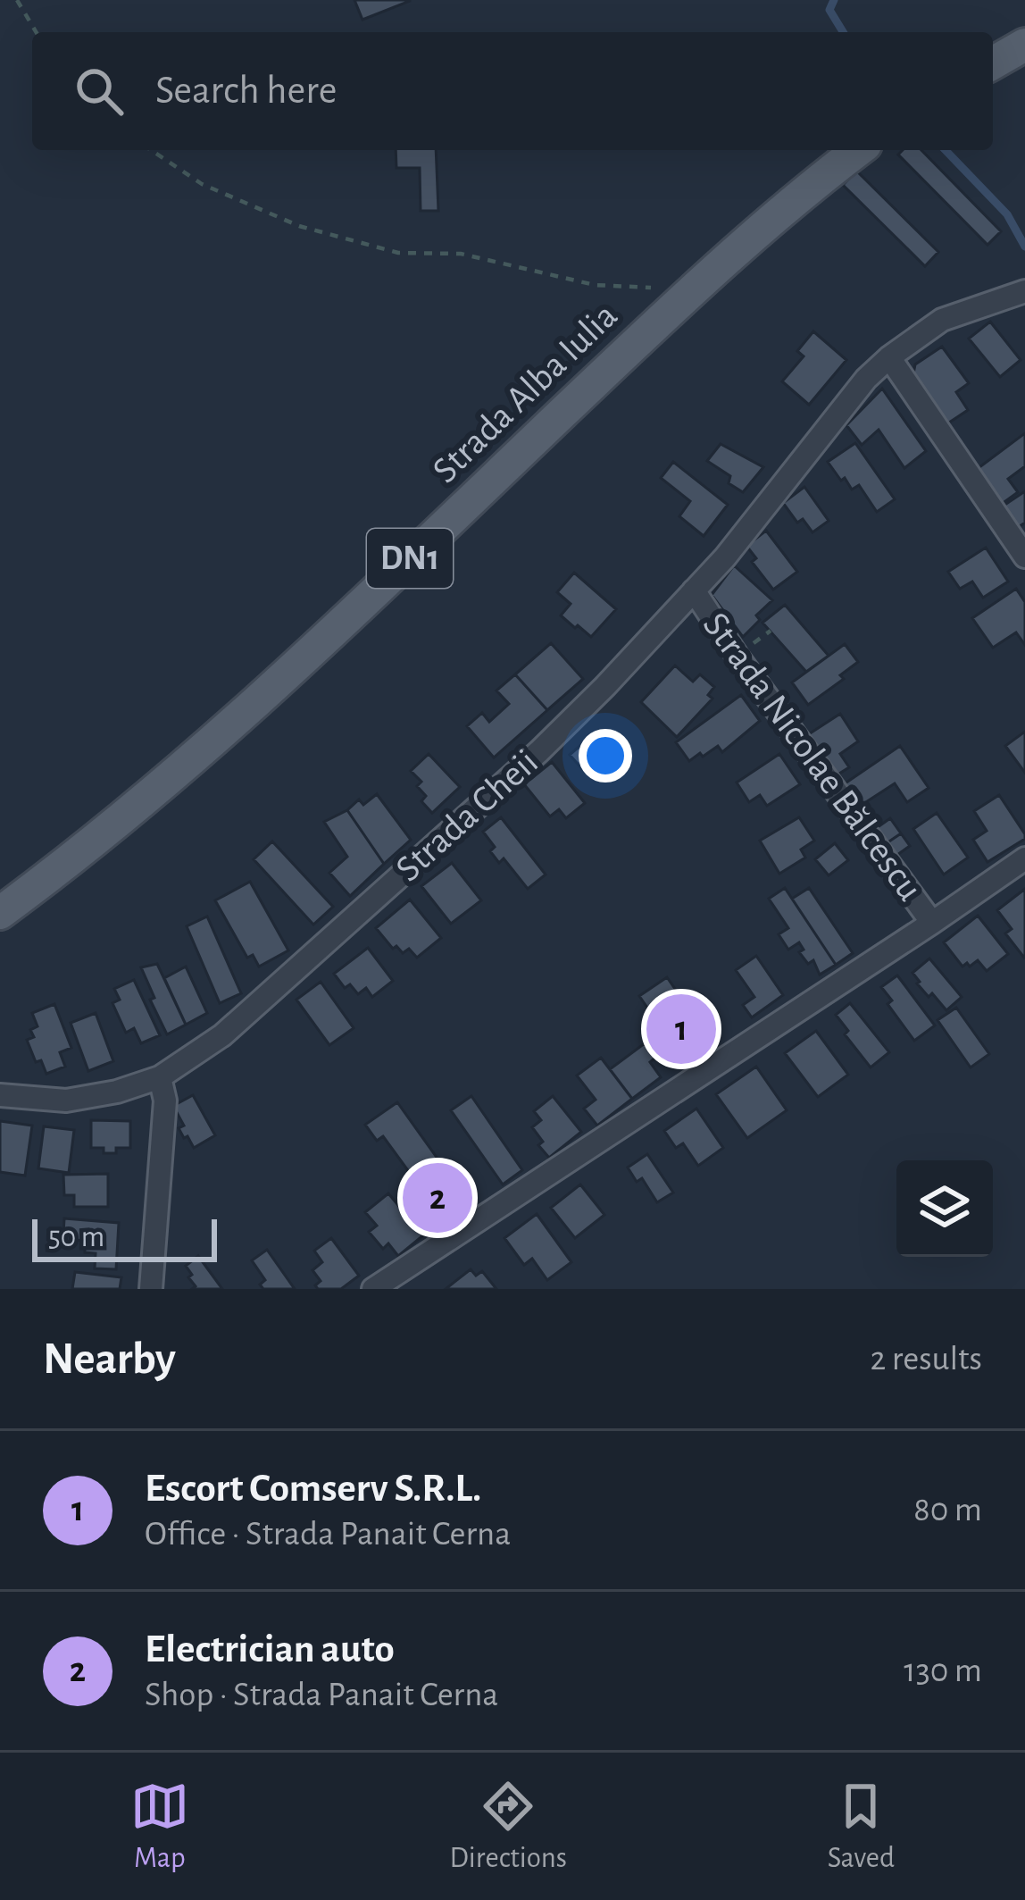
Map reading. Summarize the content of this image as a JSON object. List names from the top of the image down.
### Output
{
  "streets": {
    "main road": ["Strada Alba Iulia", "DN1"],
    "street": ["Strada Nicolae Bălcescu", "Strada Cheii"]
  },
  "crossings": [
    ["Strada Nicolae Bălcescu", "Strada Cheii"]
  ],
  "scale_bar": "50 m",
  "page": {
    "search": "Search here",
    "pins": ["1", "2"],
    "scale": "50 m",
    "heading": ["Nearby", "2 results"],
    "list": [
      {
        "mark": "1",
        "name": "Escort Comserv S.R.L.",
        "note": "Office · Strada Panait Cerna",
        "value": "80 m"
      },
      {
        "mark": "2",
        "name": "Electrician auto",
        "note": "Shop · Strada Panait Cerna",
        "value": "130 m"
      }
    ],
    "nav": ["Map", "Directions", "Saved"]
  }
}
